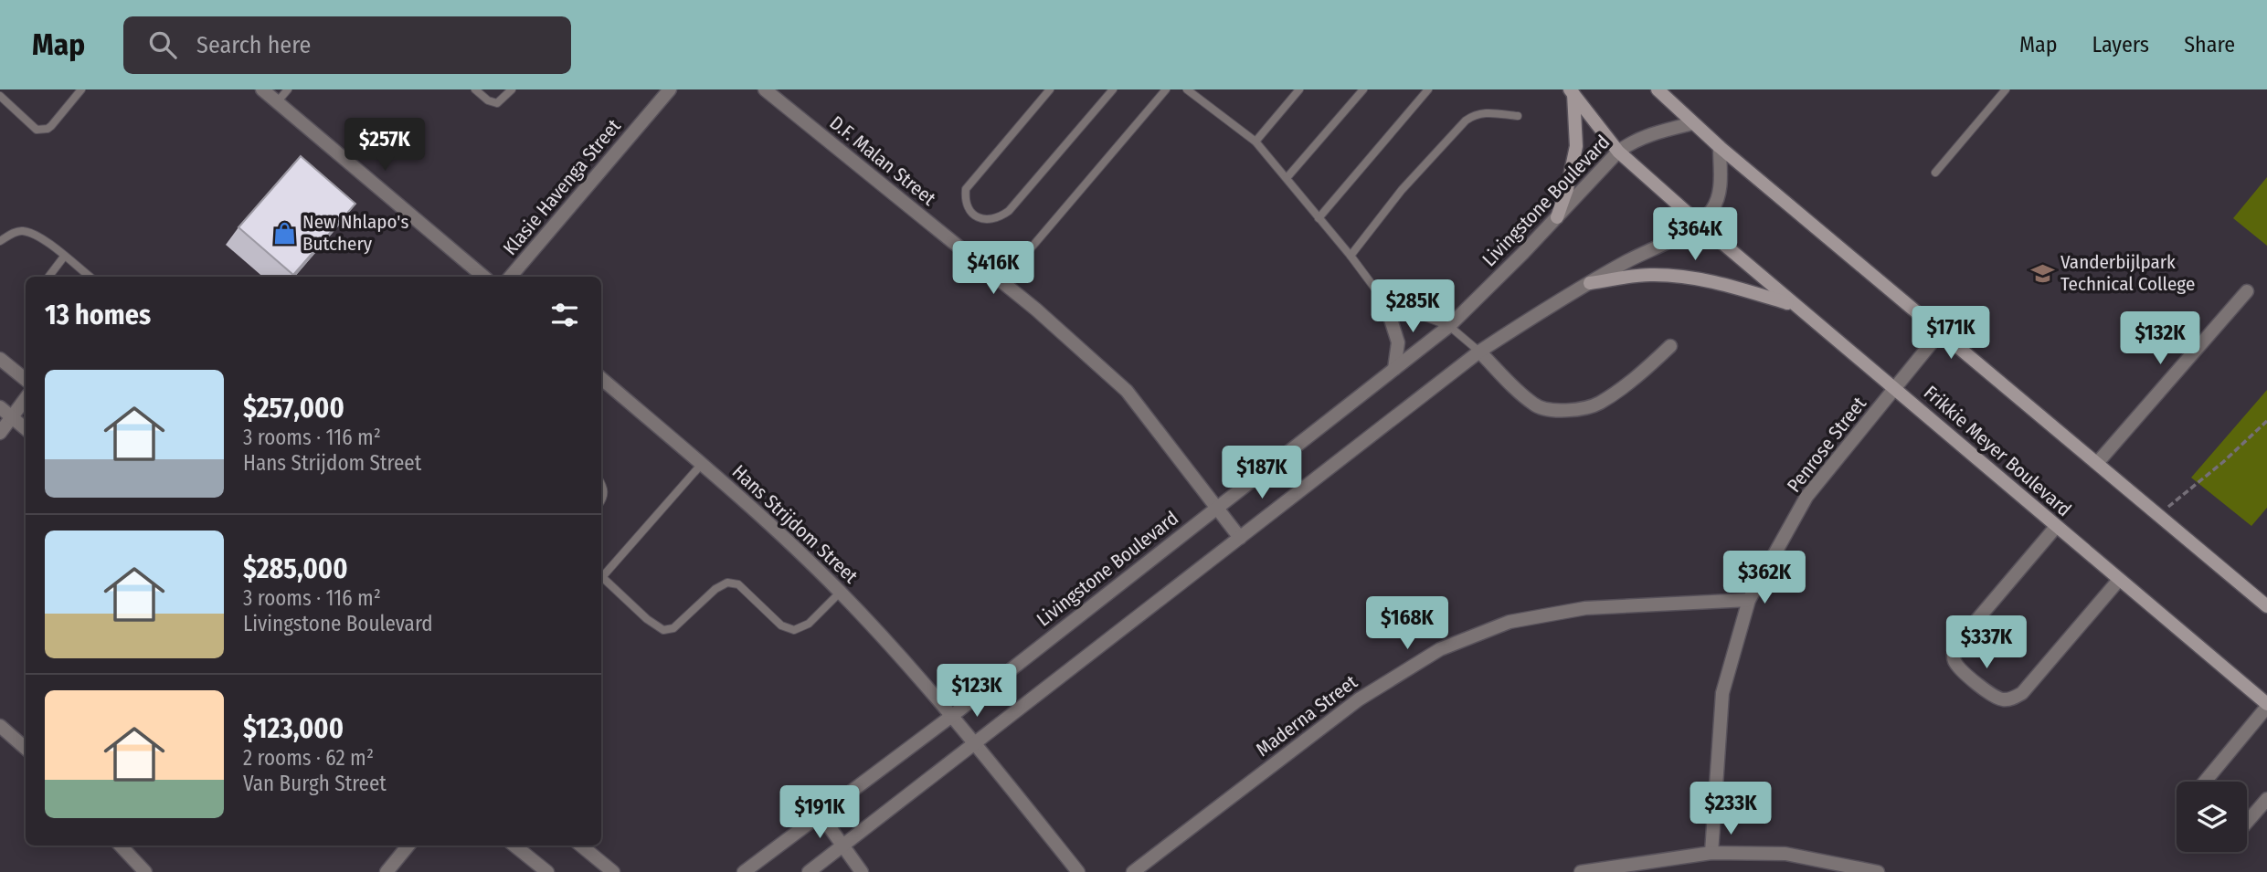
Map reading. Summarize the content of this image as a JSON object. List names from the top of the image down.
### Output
{
  "streets": {
    "main road": ["Frikkie Meyer Boulevard"],
    "street": [
      "D.F. Malan Street",
      "Klasie Havenga Street",
      "Livingstone Boulevard",
      "Penrose Street",
      "Hans Strijdom Street",
      "Maderna Street"
    ]
  },
  "crossings": [
    ["D.F. Malan Street", "Livingstone Boulevard"],
    ["Livingstone Boulevard", "Frikkie Meyer Boulevard"],
    ["Livingstone Boulevard", "Hans Strijdom Street"],
    ["Penrose Street", "Frikkie Meyer Boulevard"],
    ["Penrose Street", "Maderna Street"]
  ],
  "places": {
    "shop": ["New Nhlapo's Butchery"],
    "school or university": ["Vanderbijlpark Technical College"]
  },
  "page": {
    "header": "Map",
    "search": "Search here",
    "nav": ["Map", "Layers", "Share"],
    "price": [
      "$257K",
      "$364K",
      "$416K",
      "$285K",
      "$171K",
      "$132K",
      "$187K",
      "$362K",
      "$168K",
      "$337K",
      "$123K",
      "$233K",
      "$191K"
    ],
    "heading": "13 homes",
    "list": [
      {
        "name": "$257,000",
        "note": "3 rooms · 116 m² · Hans Strijdom Street"
      },
      {
        "name": "$285,000",
        "note": "3 rooms · 116 m² · Livingstone Boulevard"
      },
      {
        "name": "$123,000",
        "note": "2 rooms · 62 m² · Van Burgh Street"
      }
    ]
  }
}
